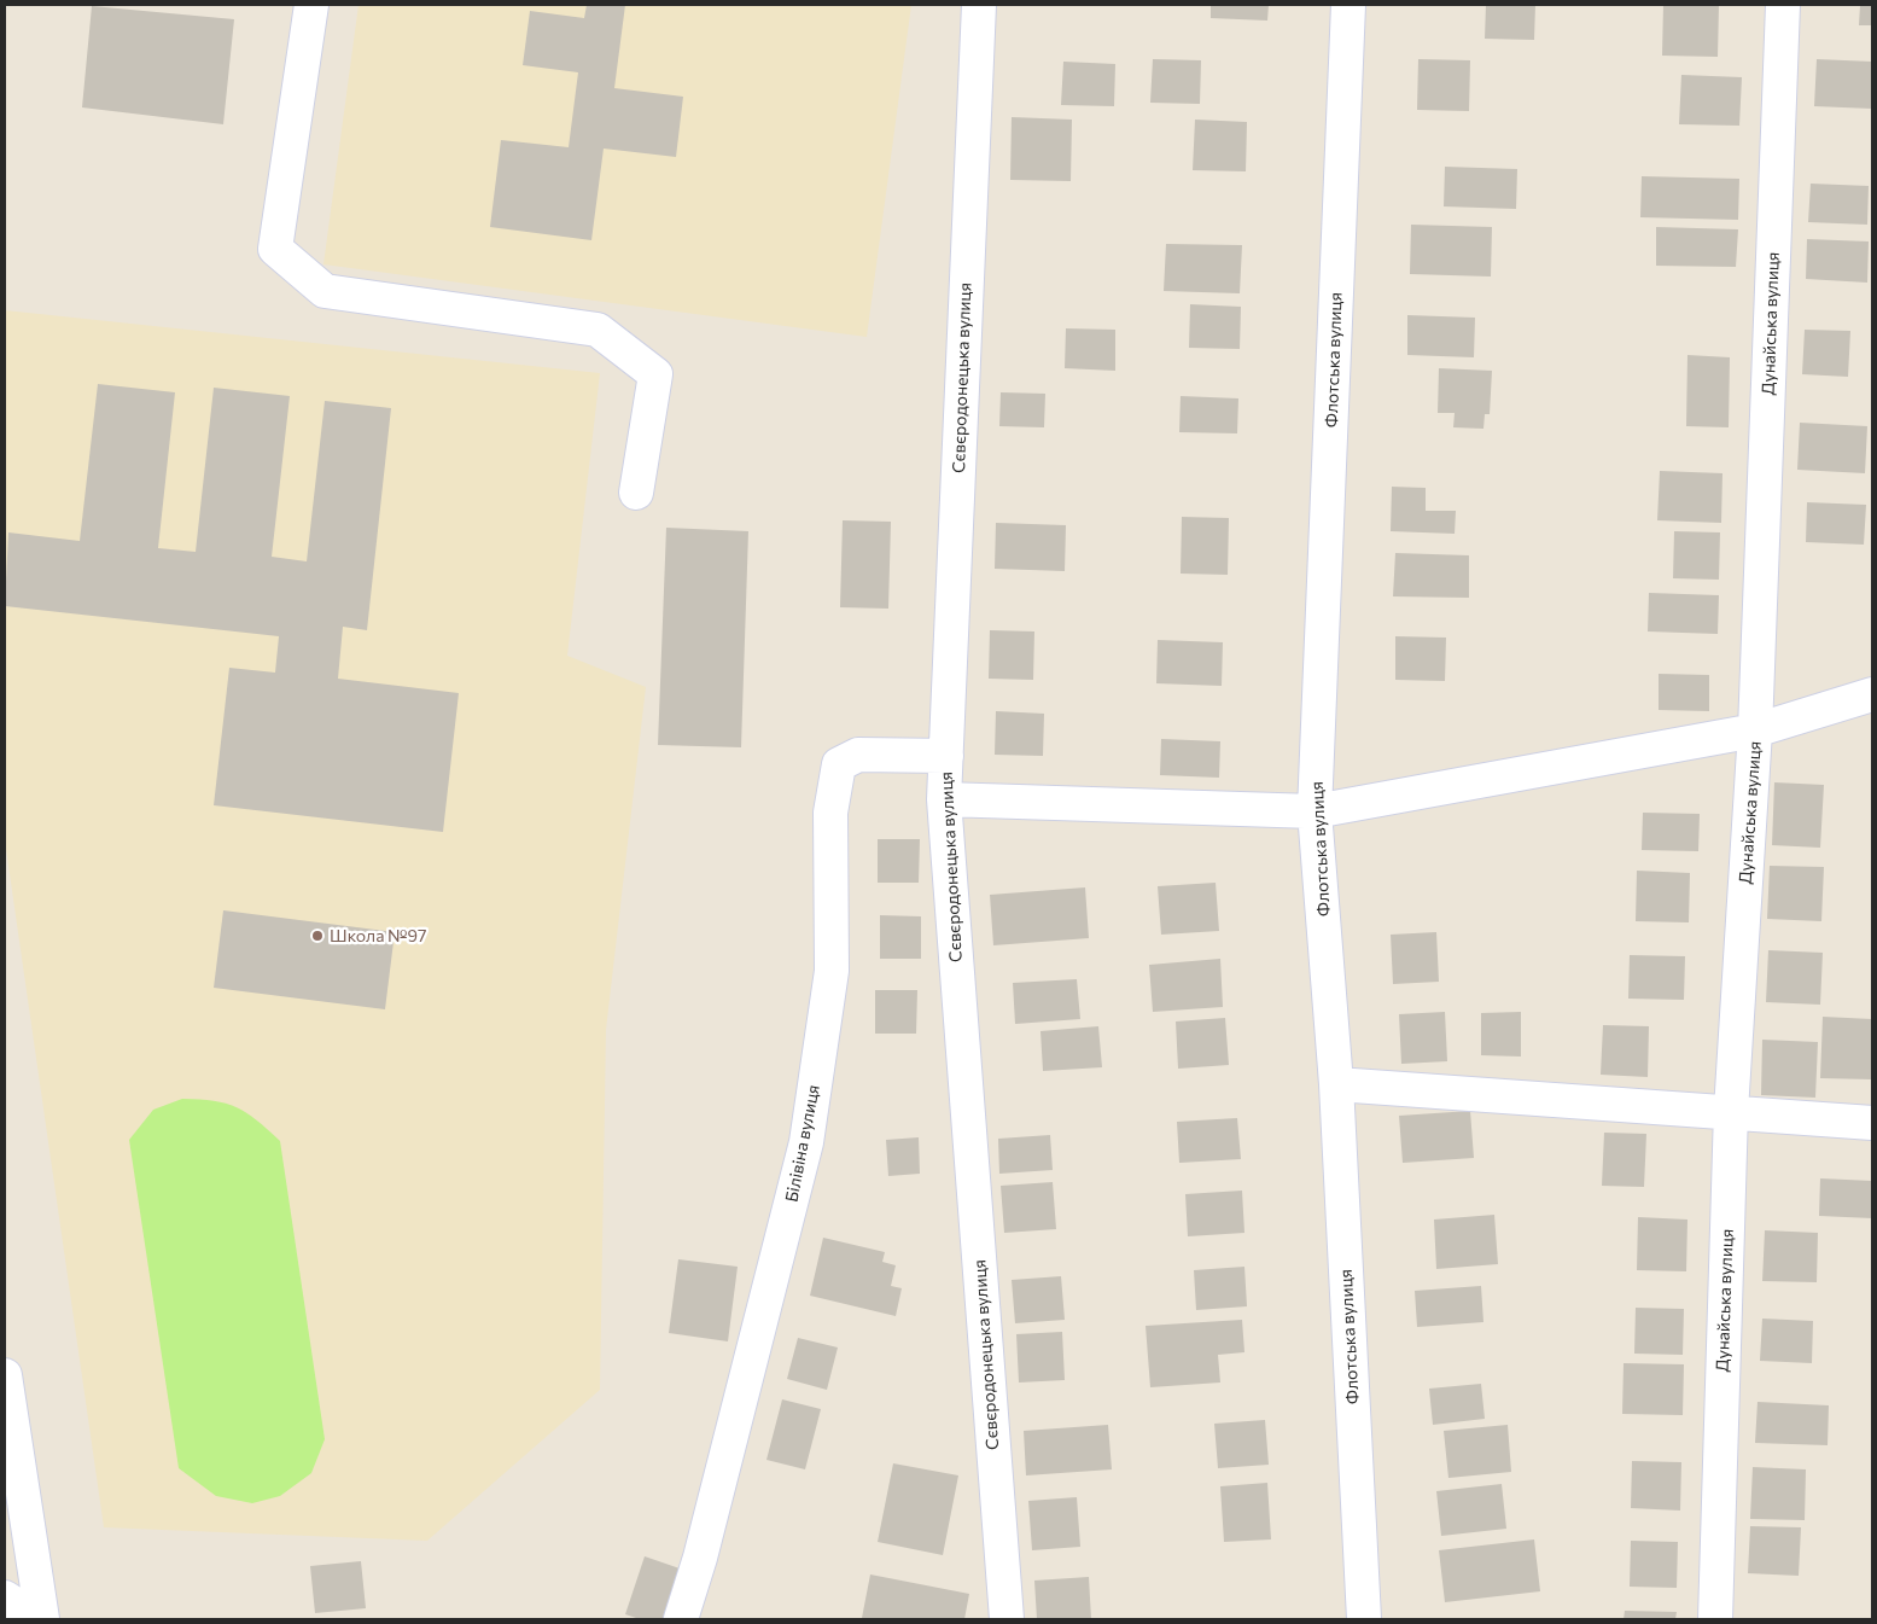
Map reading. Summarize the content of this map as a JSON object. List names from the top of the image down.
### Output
{
  "streets": {
    "street": [
      "Дунайська вулиця",
      "Флотська вулиця",
      "Сєвєродонецька вулиця",
      "Білівіна вулиця"
    ]
  },
  "crossings": [
    ["Сєвєродонецька вулиця", "Білівіна вулиця"]
  ],
  "places": ["Школа №97"]
}
